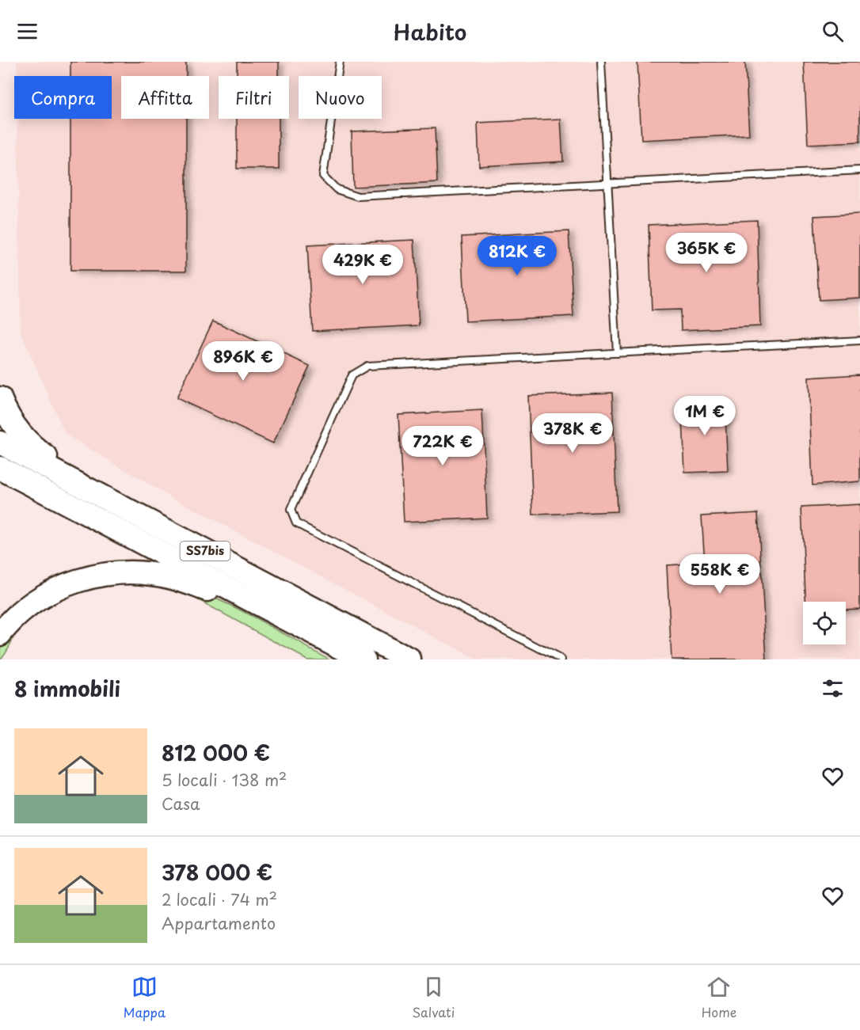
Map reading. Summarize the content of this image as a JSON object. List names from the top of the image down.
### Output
{
  "streets": {
    "highway": ["SS7bis"]
  },
  "page": {
    "header": "Habito",
    "chip": [
      "Compra",
      "Affitta",
      "Filtri",
      "Nuovo"
    ],
    "price": [
      "365K €",
      "812K €",
      "429K €",
      "896K €",
      "1M €",
      "378K €",
      "722K €",
      "558K €"
    ],
    "heading": "8 immobili",
    "list": [
      {
        "name": "812 000 €",
        "note": "5 locali · 138 m² · Casa"
      },
      {
        "name": "378 000 €",
        "note": "2 locali · 74 m² · Appartamento"
      }
    ],
    "tabs": ["Mappa", "Salvati", "Home"]
  }
}
